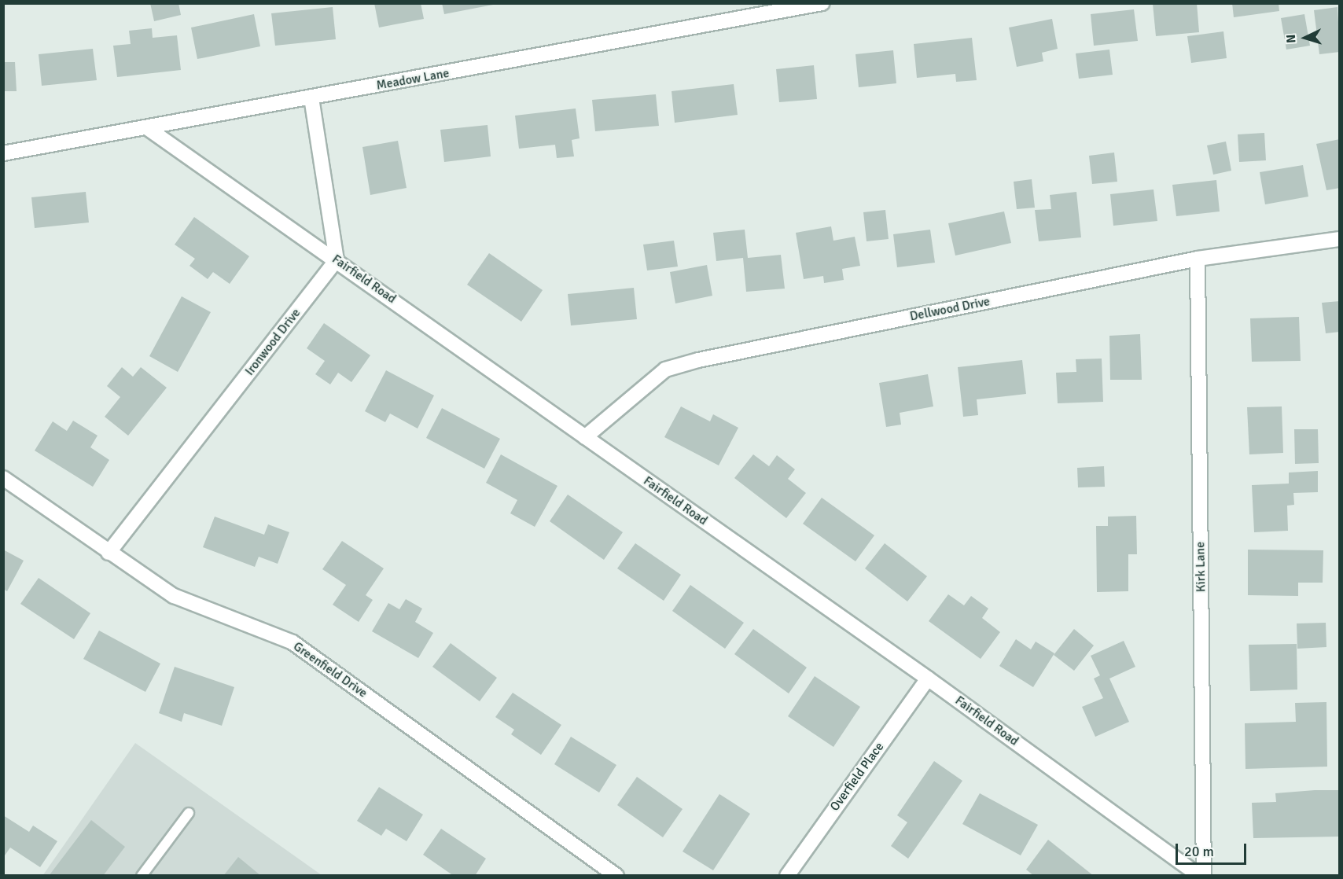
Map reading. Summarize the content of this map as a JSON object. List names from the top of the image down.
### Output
{
  "streets": {
    "street": [
      "Meadow Lane",
      "Fairfield Road",
      "Dellwood Drive",
      "Ironwood Drive",
      "Kirk Lane",
      "Greenfield Drive",
      "Overfield Place"
    ]
  },
  "crossings": [
    ["Meadow Lane", "Fairfield Road"],
    ["Fairfield Road", "Dellwood Drive"],
    ["Fairfield Road", "Ironwood Drive"],
    ["Fairfield Road", "Overfield Place"],
    ["Dellwood Drive", "Kirk Lane"],
    ["Ironwood Drive", "Greenfield Drive"]
  ],
  "scale_bar": "20 m",
  "north": "left"
}
